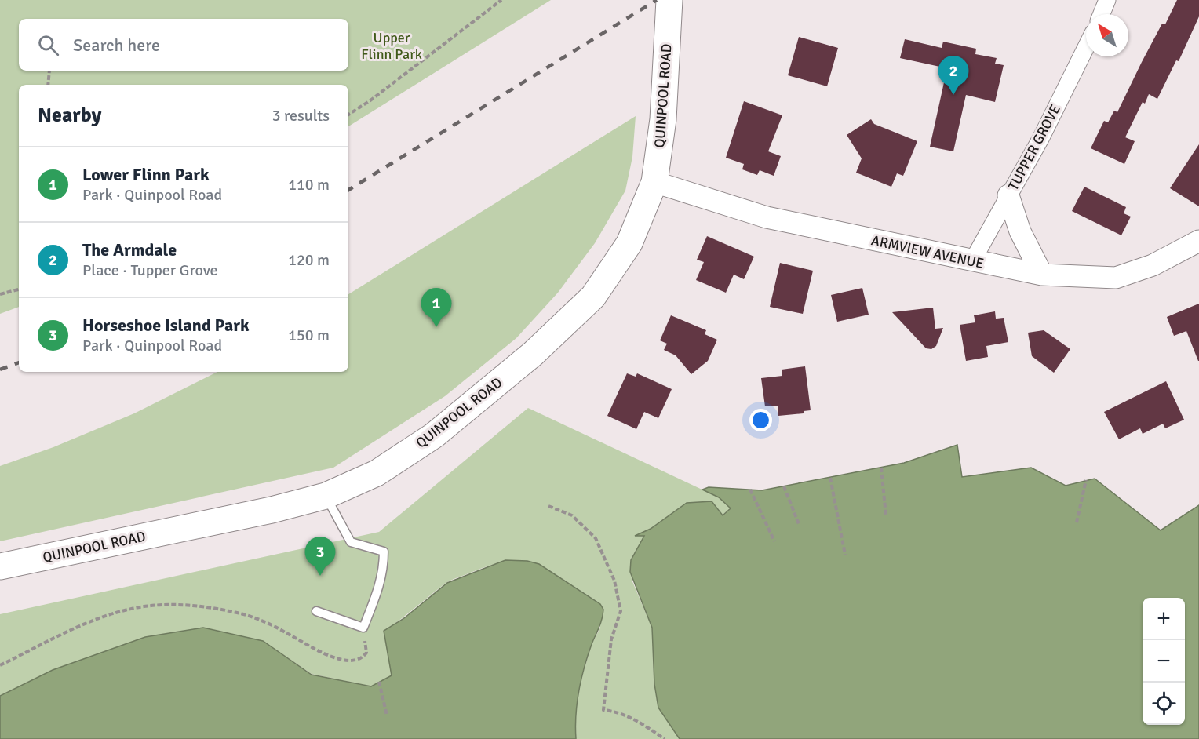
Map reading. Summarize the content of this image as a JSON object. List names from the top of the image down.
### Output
{
  "streets": {
    "main road": ["QUINPOOL ROAD"],
    "street": ["TUPPER GROVE", "ARMVIEW AVENUE"]
  },
  "crossings": [
    ["QUINPOOL ROAD", "ARMVIEW AVENUE"],
    ["TUPPER GROVE", "ARMVIEW AVENUE"]
  ],
  "parks": ["Upper Flinn Park"],
  "north": "top left",
  "page": {
    "search": "Search here",
    "pins": ["2", "1", "3"],
    "heading": ["Nearby", "3 results"],
    "list": [
      {
        "mark": "1",
        "name": "Lower Flinn Park",
        "note": "Park · Quinpool Road",
        "value": "110 m"
      },
      {
        "mark": "2",
        "name": "The Armdale",
        "note": "Place · Tupper Grove",
        "value": "120 m"
      },
      {
        "mark": "3",
        "name": "Horseshoe Island Park",
        "note": "Park · Quinpool Road",
        "value": "150 m"
      }
    ],
    "map_buttons": ["+", "−"]
  }
}
